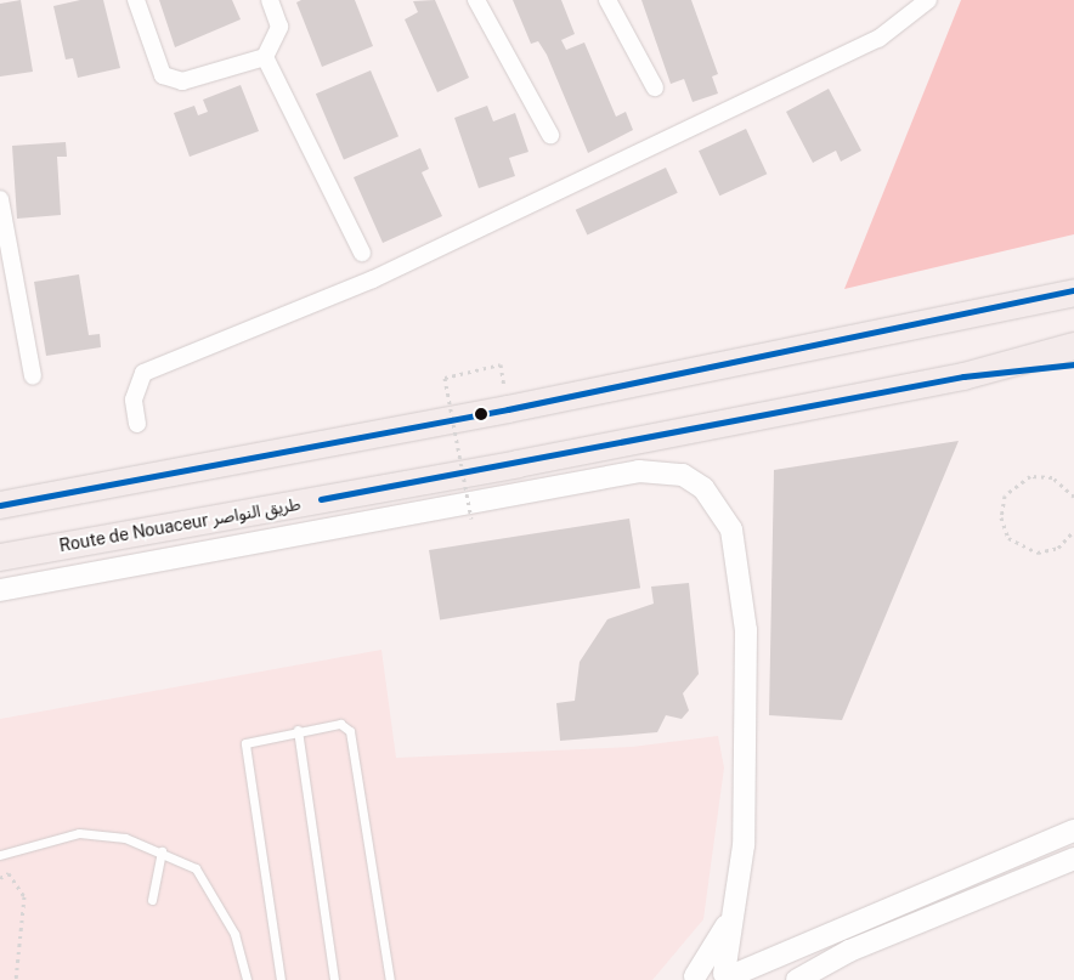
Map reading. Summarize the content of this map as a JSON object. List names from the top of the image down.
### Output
{
  "streets": {
    "highway": ["Route de Nouaceur طريق النواصر"]
  }
}
